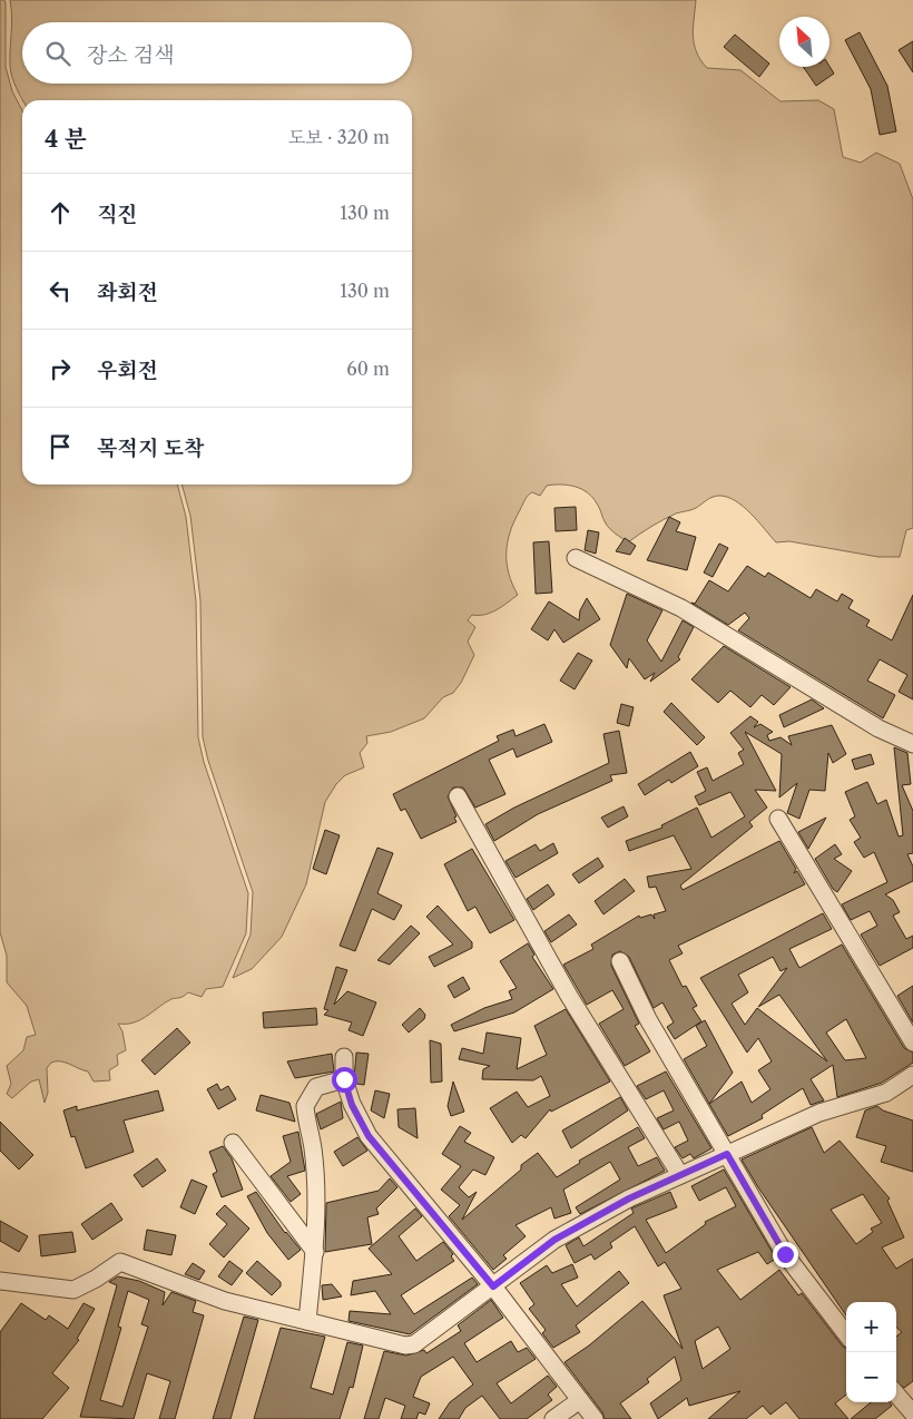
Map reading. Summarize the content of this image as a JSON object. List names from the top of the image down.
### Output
{
  "north": "top left",
  "page": {
    "search": "장소 검색",
    "heading": ["4 분", "도보 · 320 m"],
    "list": [
      ["직진", "130 m"],
      ["좌회전", "130 m"],
      ["우회전", "60 m"],
      "목적지 도착"
    ],
    "map_buttons": ["+", "−"]
  }
}
